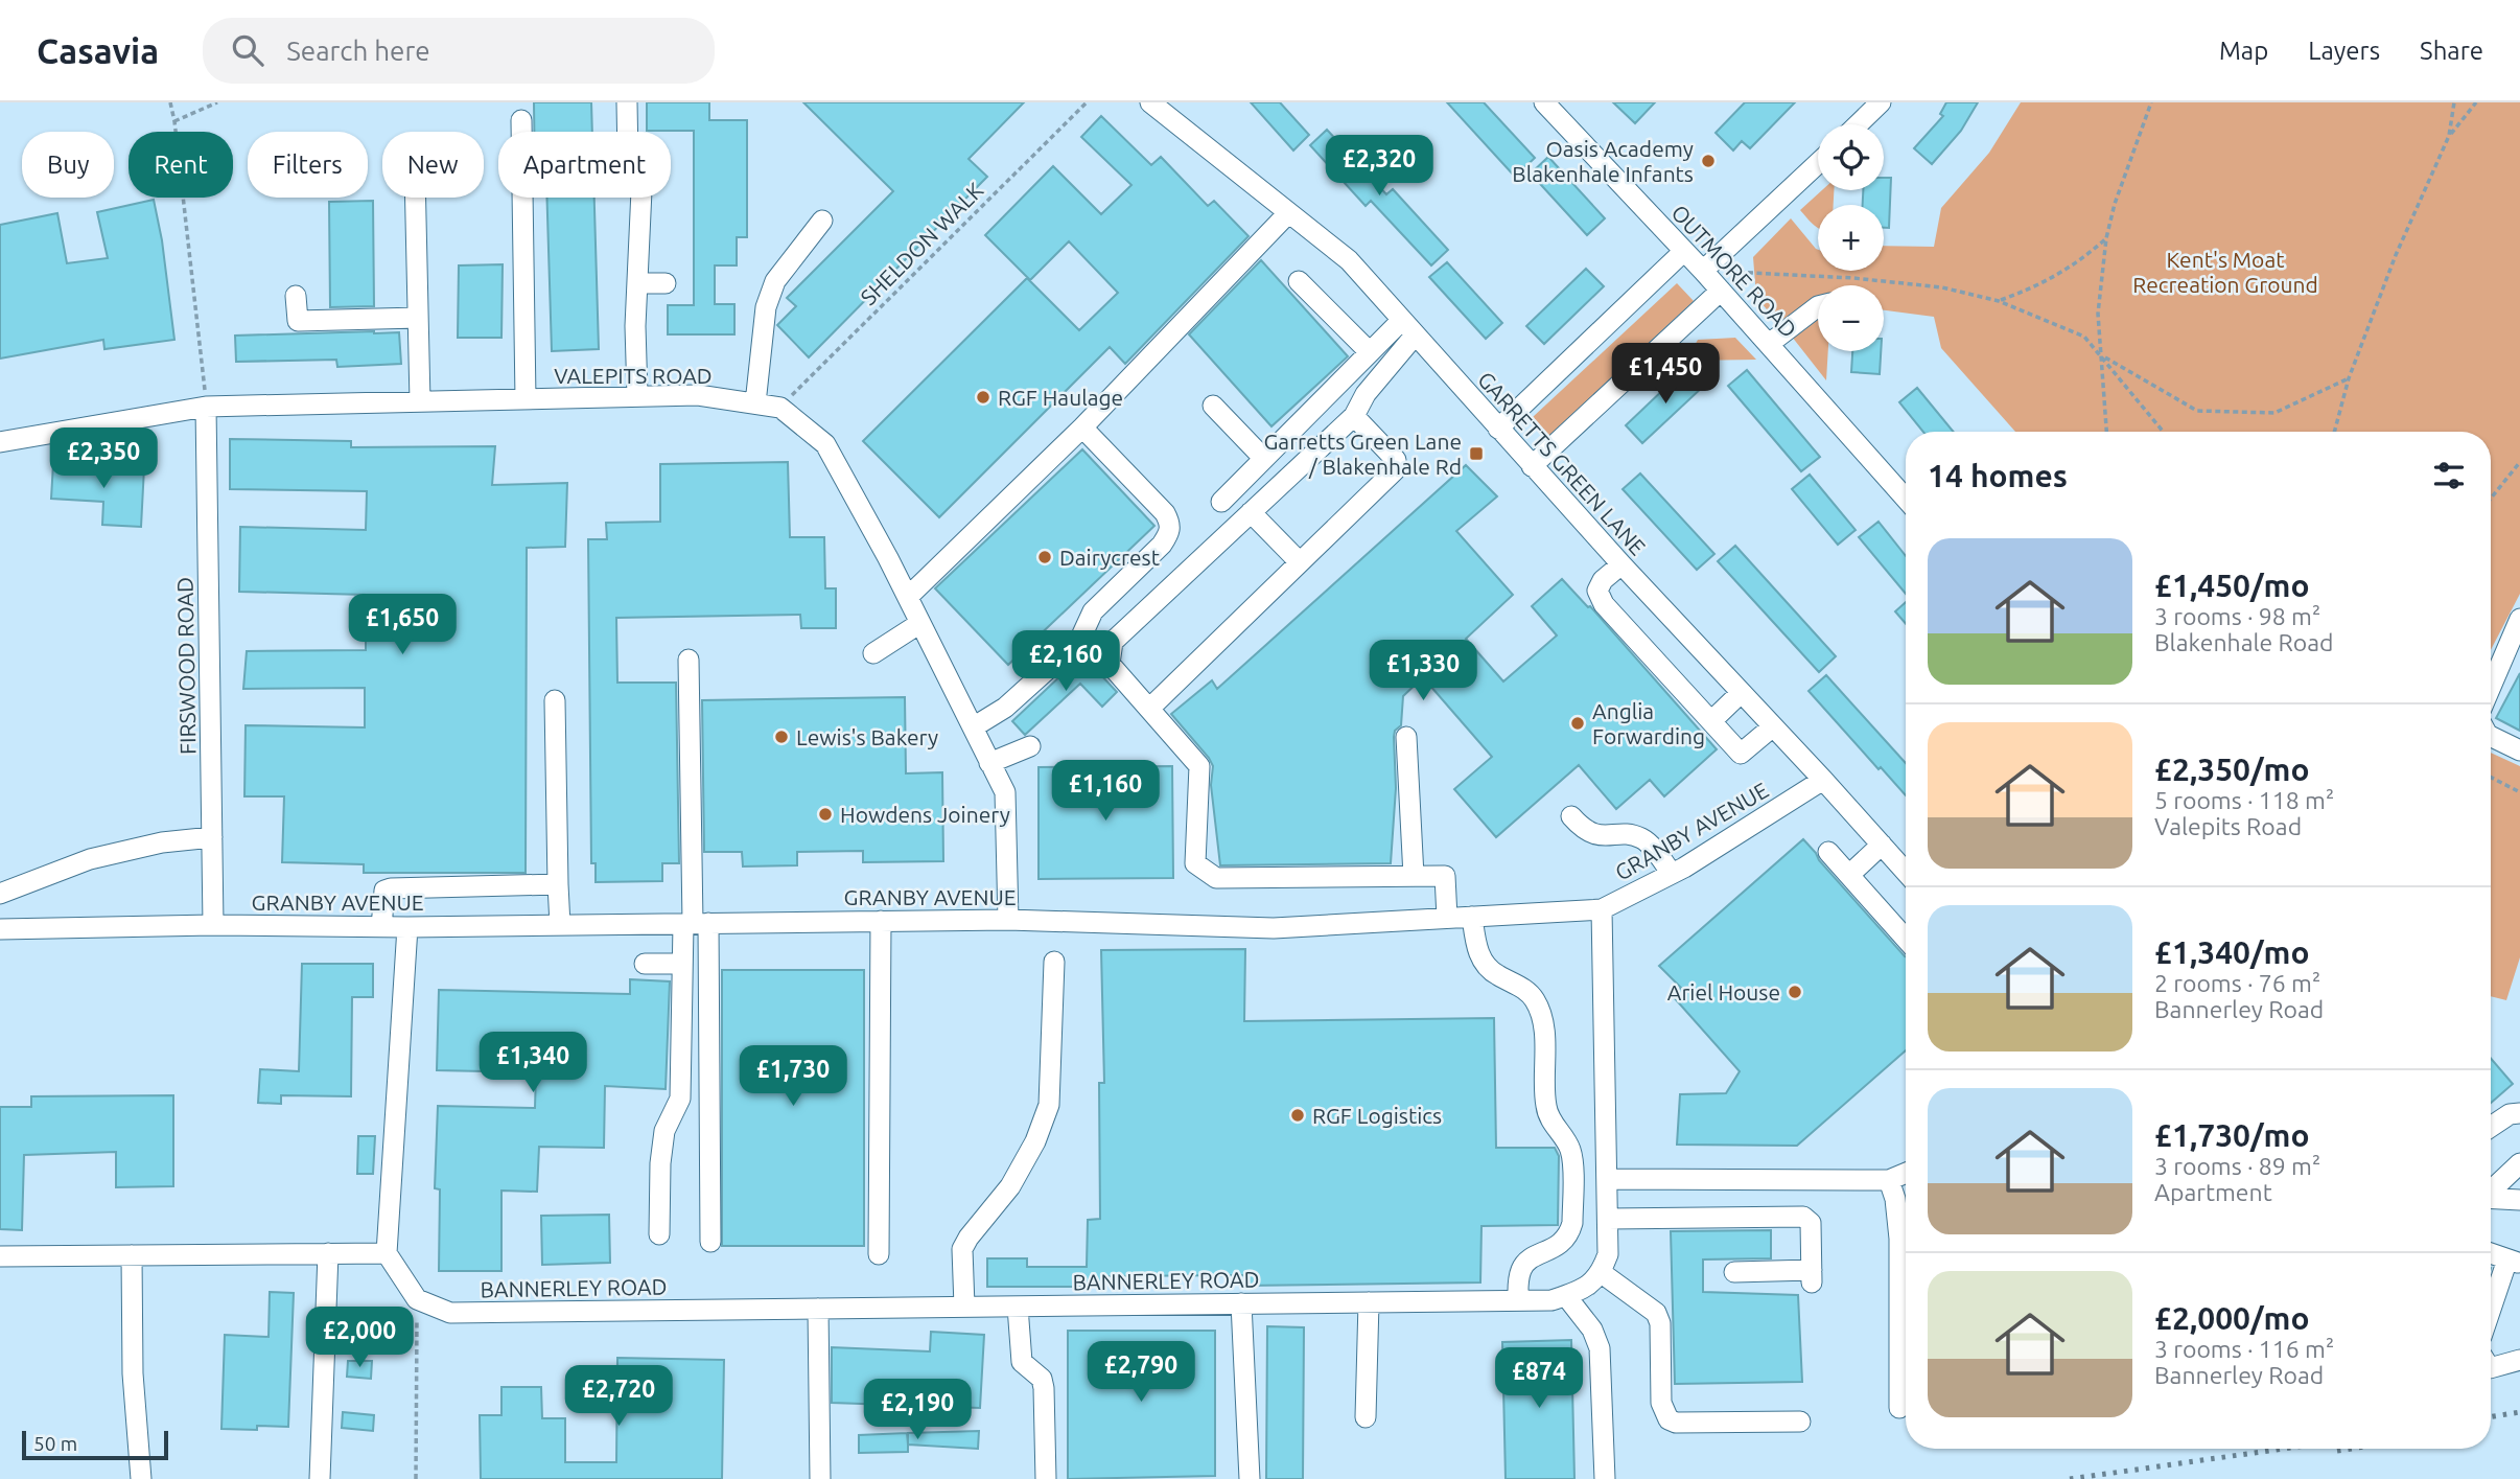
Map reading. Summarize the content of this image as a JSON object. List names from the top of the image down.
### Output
{
  "streets": {
    "street": [
      "OUTMORE ROAD",
      "VALEPITS ROAD",
      "GARRETTS GREEN LANE",
      "FIRSWOOD ROAD",
      "GRANBY AVENUE",
      "BANNERLEY ROAD"
    ],
    "path": ["SHELDON WALK"]
  },
  "crossings": [
    ["SHELDON WALK", "VALEPITS ROAD"],
    ["VALEPITS ROAD", "FIRSWOOD ROAD"],
    ["VALEPITS ROAD", "GRANBY AVENUE"],
    ["GARRETTS GREEN LANE", "GRANBY AVENUE"],
    ["FIRSWOOD ROAD", "GRANBY AVENUE"]
  ],
  "parks": ["Kent's Moat Recreation Ground"],
  "places": {
    "other": [
      "Oasis Academy Blakenhale Infants",
      "RGF Haulage",
      "Dairycrest",
      "Anglia Forwarding",
      "Lewis's Bakery",
      "Howdens Joinery",
      "Ariel House",
      "RGF Logistics"
    ],
    "transit": ["Garretts Green Lane / Blakenhale Rd"]
  },
  "scale_bar": "50 m",
  "page": {
    "header": "Casavia",
    "search": "Search here",
    "nav": ["Map", "Layers", "Share"],
    "map_buttons": ["+", "−"],
    "chip": [
      "Buy",
      "Rent",
      "Filters",
      "New",
      "Apartment"
    ],
    "price": [
      "£2,320",
      "£1,450",
      "£2,350",
      "£1,650",
      "£2,160",
      "£1,330",
      "£1,160",
      "£1,340",
      "£1,730",
      "£2,000",
      "£2,790",
      "£874",
      "£2,720",
      "£2,190"
    ],
    "heading": "14 homes",
    "list": [
      {
        "name": "£1,450/mo",
        "note": "3 rooms · 98 m² · Blakenhale Road"
      },
      {
        "name": "£2,350/mo",
        "note": "5 rooms · 118 m² · Valepits Road"
      },
      {
        "name": "£1,340/mo",
        "note": "2 rooms · 76 m² · Bannerley Road"
      },
      {
        "name": "£1,730/mo",
        "note": "3 rooms · 89 m² · Apartment"
      },
      {
        "name": "£2,000/mo",
        "note": "3 rooms · 116 m² · Bannerley Road"
      }
    ],
    "scale": "50 m"
  }
}
